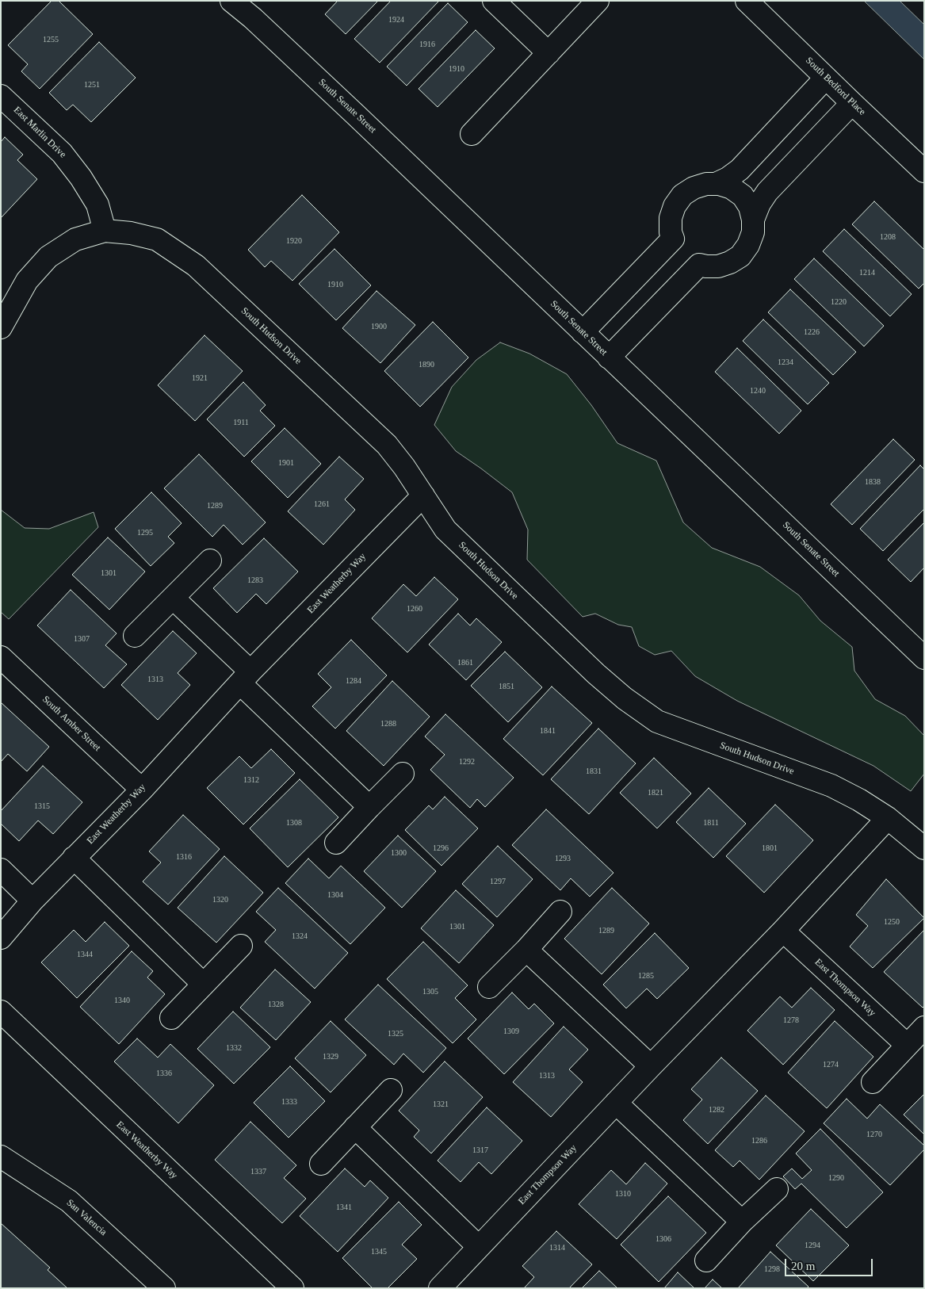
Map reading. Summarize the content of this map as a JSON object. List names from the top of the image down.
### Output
{
  "streets": {
    "street": [
      "South Bedford Place",
      "South Senate Street",
      "East Marlin Drive",
      "South Hudson Drive",
      "East Weatherby Way",
      "South Amber Street",
      "East Thompson Way",
      "San Valencia"
    ]
  },
  "crossings": [
    ["East Marlin Drive", "South Hudson Drive"],
    ["South Hudson Drive", "East Weatherby Way"],
    ["South Hudson Drive", "East Thompson Way"],
    ["East Weatherby Way", "South Amber Street"]
  ],
  "house_numbers": [
    "1924",
    "1255",
    "1916",
    "1910",
    "1251",
    "1208",
    "1920",
    "1214",
    "1910",
    "1220",
    "1900",
    "1226",
    "1234",
    "1890",
    "1921",
    "1240",
    "1911",
    "1901",
    "1838",
    "1261",
    "1289",
    "1295",
    "1301",
    "1283",
    "1260",
    "1307",
    "1861",
    "1313",
    "1284",
    "1851",
    "1288",
    "1841",
    "1292",
    "1831",
    "1312",
    "1821",
    "1315",
    "1308",
    "1811",
    "1296",
    "1801",
    "1300",
    "1316",
    "1293",
    "1297",
    "1304",
    "1320",
    "1250",
    "1301",
    "1289",
    "1324",
    "1344",
    "1285",
    "1305",
    "1340",
    "1328",
    "1278",
    "1309",
    "1325",
    "1332",
    "1329",
    "1274",
    "1336",
    "1313",
    "1333",
    "1321",
    "1282",
    "1270",
    "1286",
    "1317",
    "1337",
    "1290",
    "1310",
    "1341",
    "1306",
    "1294",
    "1314",
    "1345",
    "1298"
  ],
  "scale_bar": "20 m"
}
